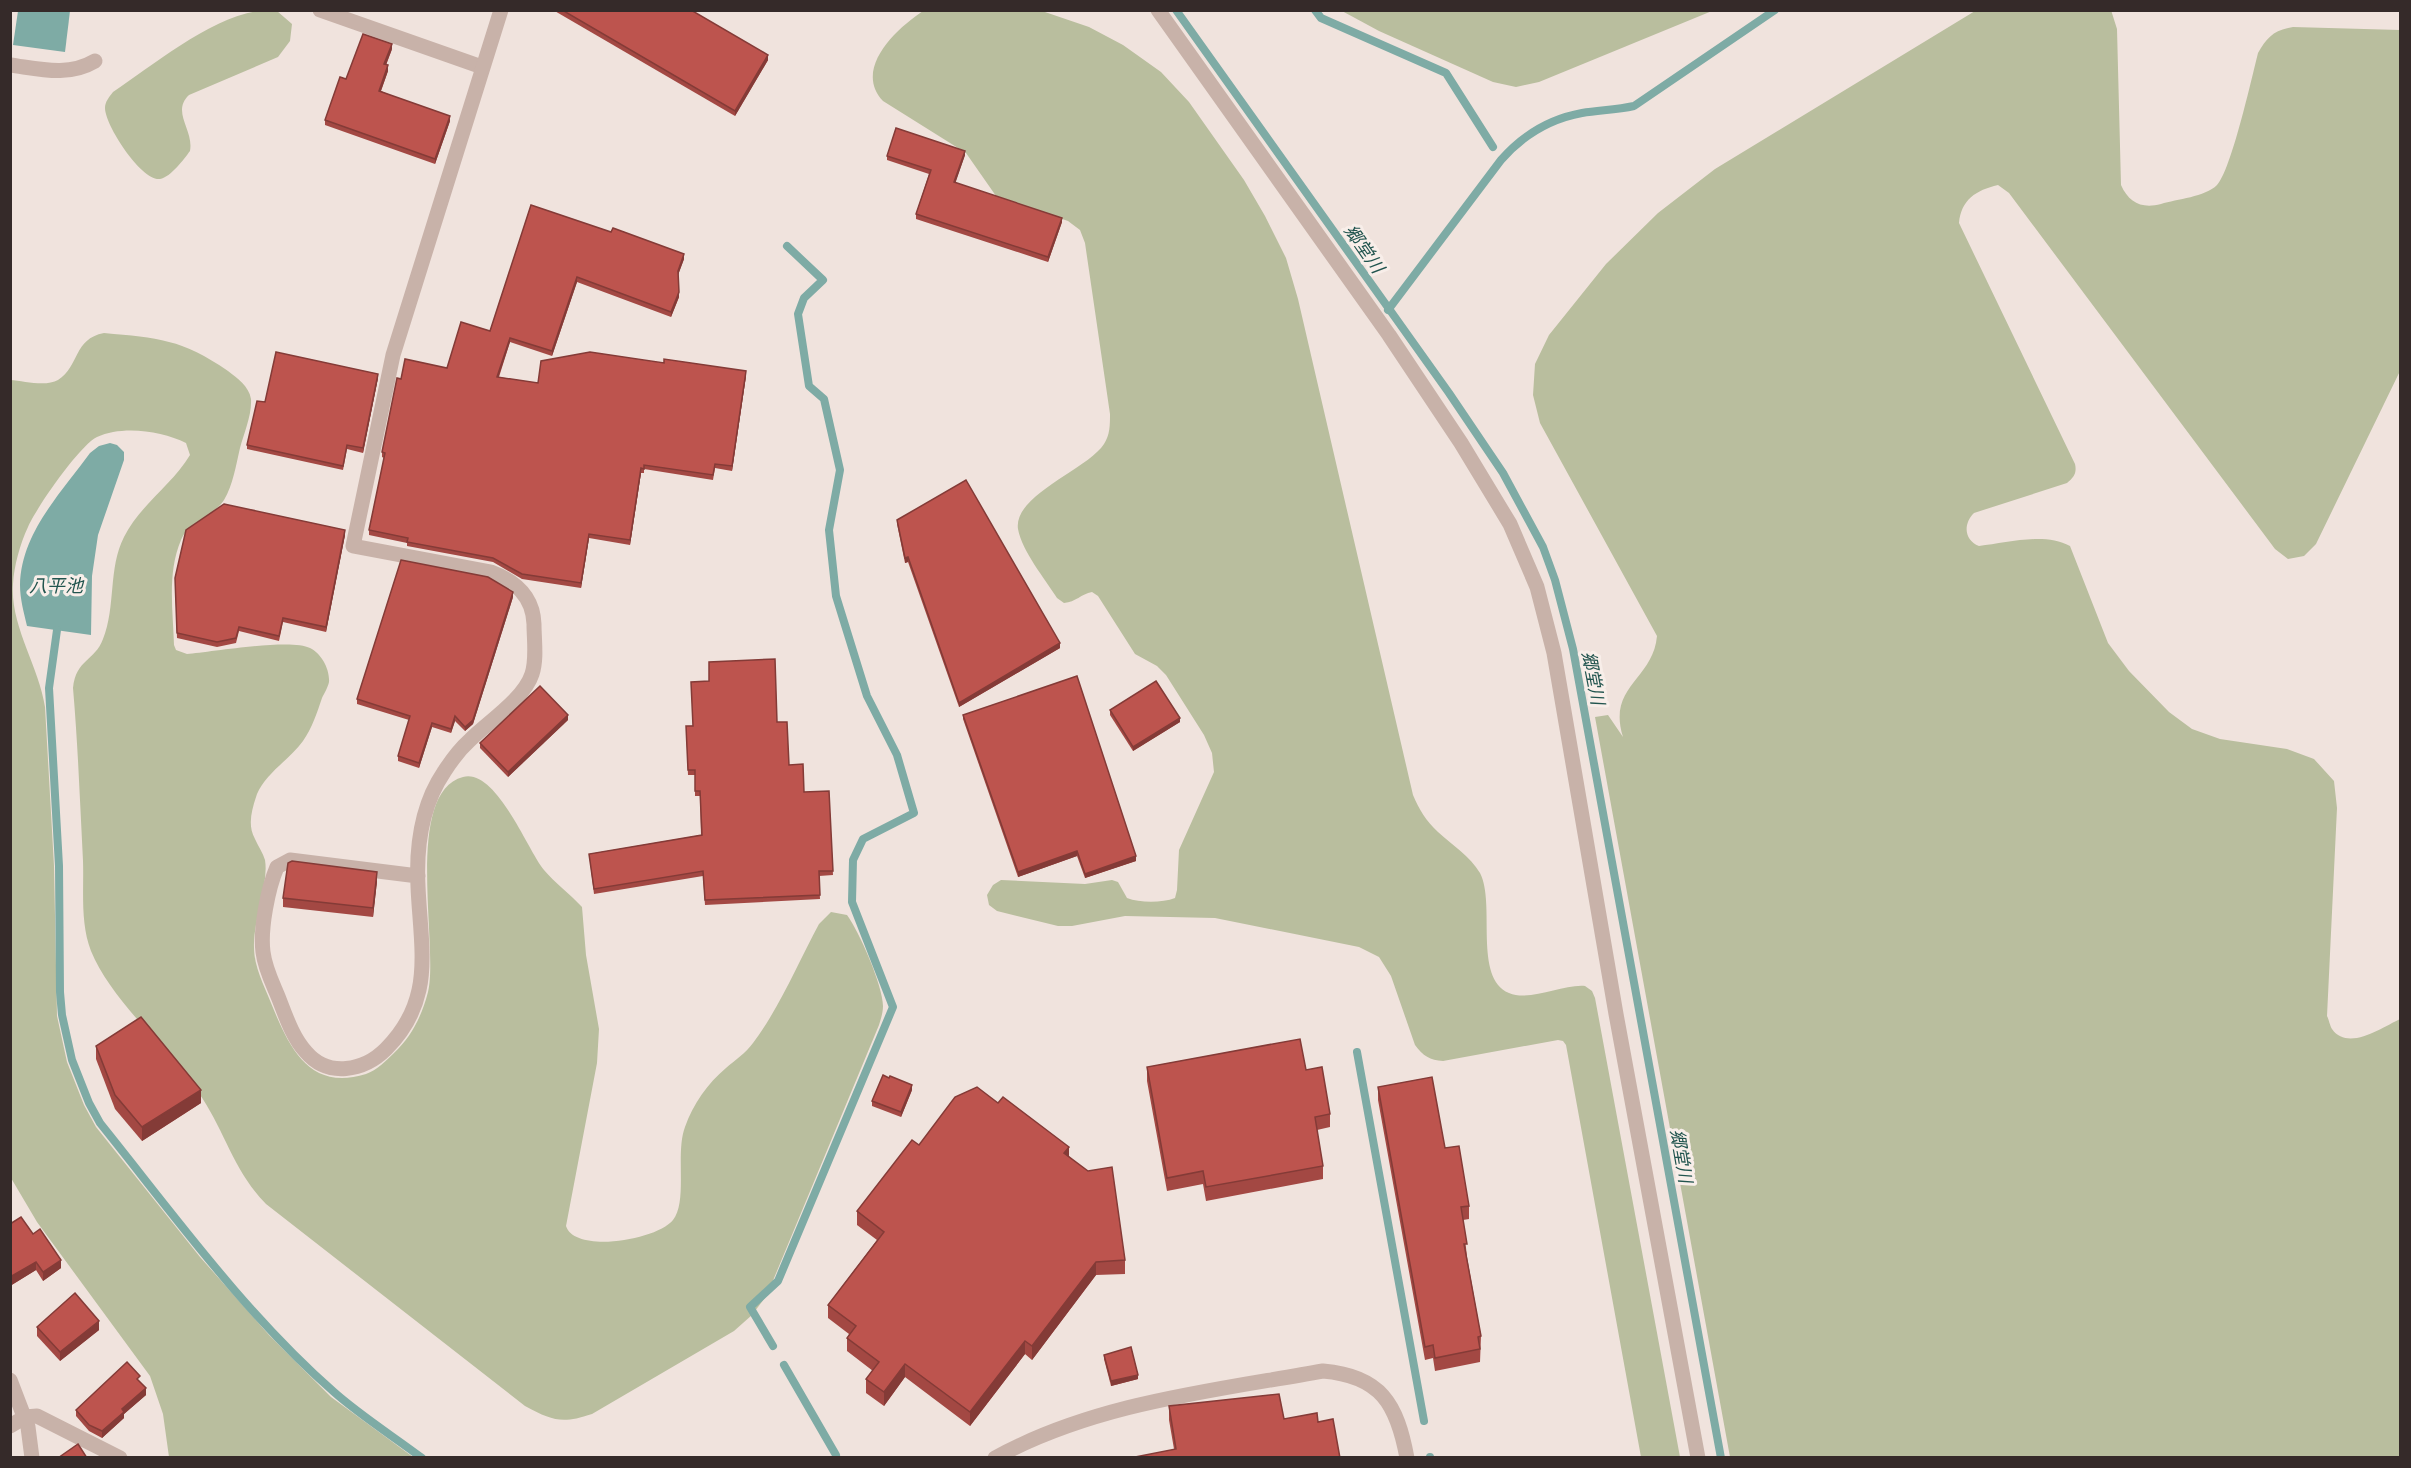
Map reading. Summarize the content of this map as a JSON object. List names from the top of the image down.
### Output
{
  "water": ["郷堂川", "八平池"]
}
